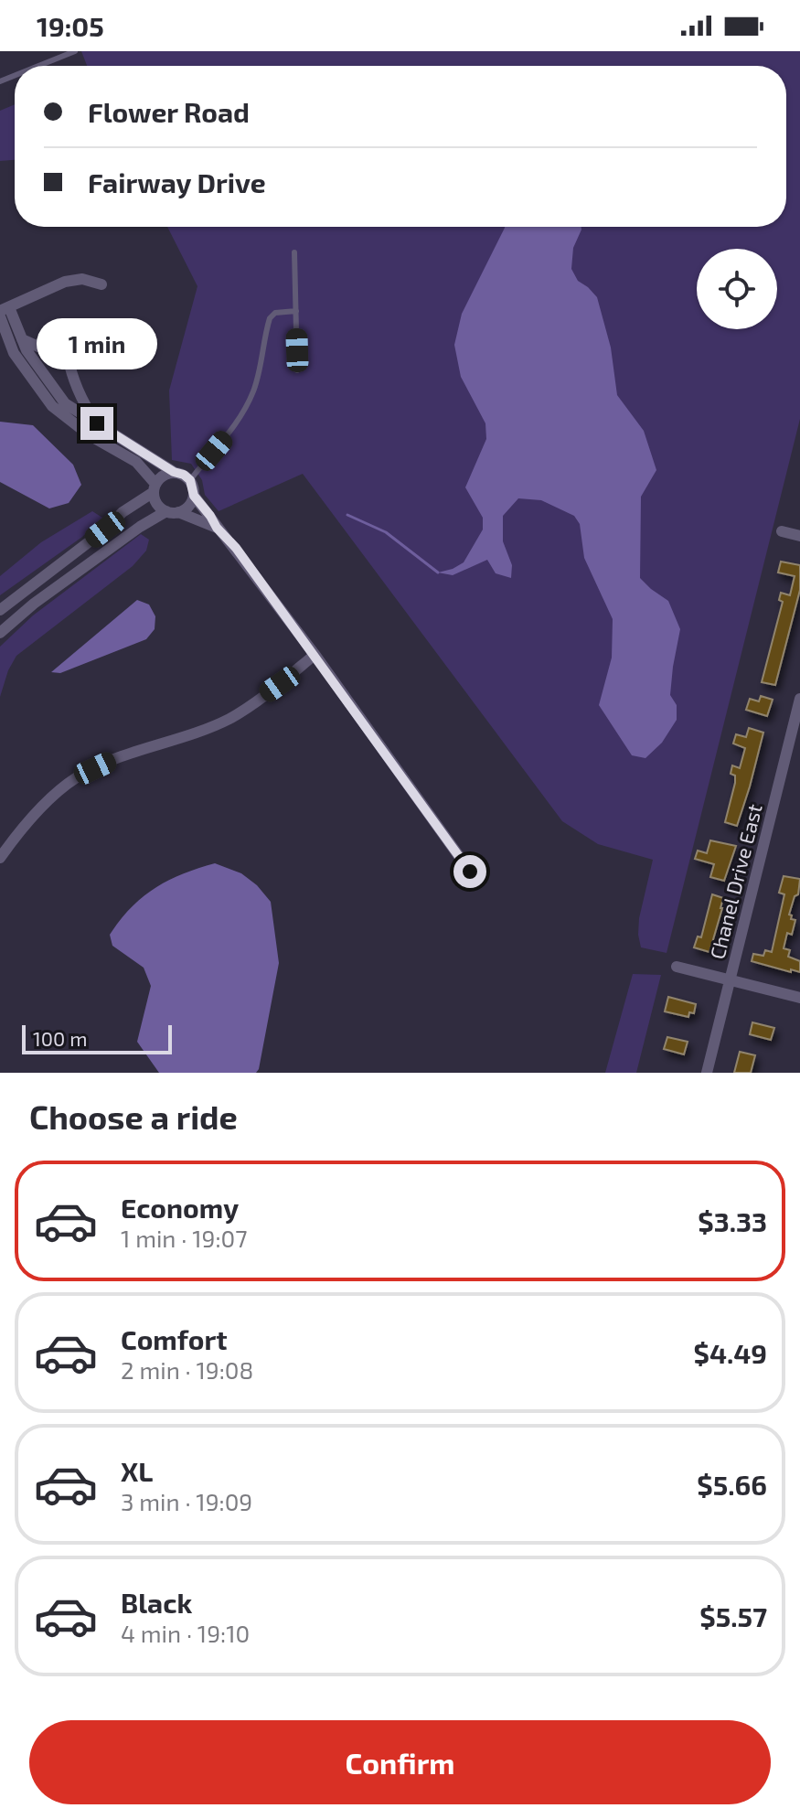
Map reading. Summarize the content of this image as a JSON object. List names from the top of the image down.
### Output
{
  "streets": {
    "street": ["Chanel Drive East"]
  },
  "scale_bar": "100 m",
  "page": {
    "status": "19:05",
    "banner": ["Flower Road", "Fairway Drive"],
    "bubble": "1 min",
    "scale": "100 m",
    "heading": "Choose a ride",
    "list": [
      {
        "name": "Economy",
        "note": "1 min · 19:07",
        "value": "$3.33"
      },
      {
        "name": "Comfort",
        "note": "2 min · 19:08",
        "value": "$4.49"
      },
      {
        "name": "XL",
        "note": "3 min · 19:09",
        "value": "$5.66"
      },
      {
        "name": "Black",
        "note": "4 min · 19:10",
        "value": "$5.57"
      }
    ],
    "buttons": "Confirm"
  }
}
